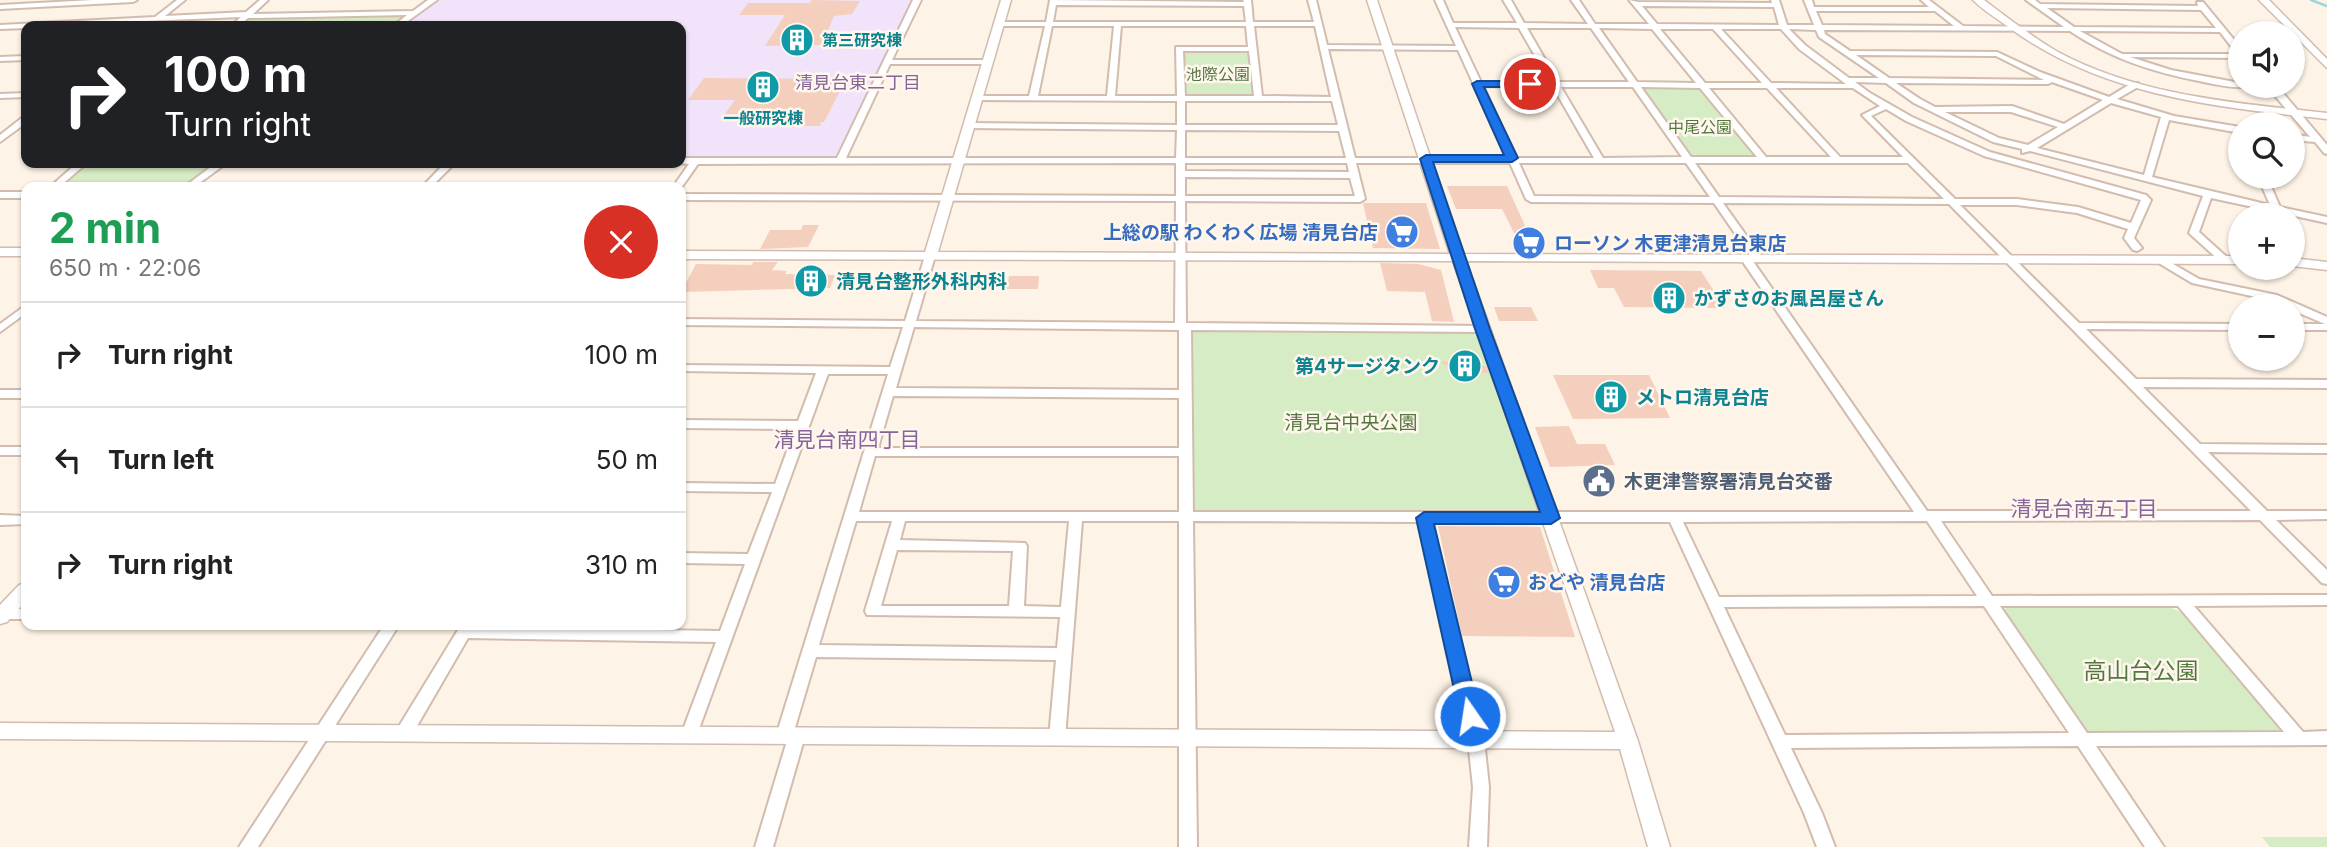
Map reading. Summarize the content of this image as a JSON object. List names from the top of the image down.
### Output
{
  "districts": ["清見台東二丁目", "清見台南四丁目", "清見台南五丁目"],
  "parks": [
    "池際公園",
    "中尾公園",
    "清見台中央公園",
    "高山台公園"
  ],
  "places": {
    "building": [
      "第三研究棟",
      "一般研究棟",
      "清見台整形外科内科",
      "かずさのお風呂屋さん",
      "第4サージタンク",
      "メトロ清見台店"
    ],
    "supermarket": ["上総の駅 わくわく広場 清見台店", "ローソン 木更津清見台東店", "おどや 清見台店"],
    "public building": ["木更津警察署清見台交番"]
  },
  "page": {
    "map_buttons": ["+", "−"],
    "turn": ["100 m", "Turn right"],
    "heading": ["2 min", "650 m · 22:06"],
    "list": [
      {
        "name": "Turn right",
        "value": "100 m"
      },
      {
        "name": "Turn left",
        "value": "50 m"
      },
      {
        "name": "Turn right",
        "value": "310 m"
      }
    ]
  }
}
